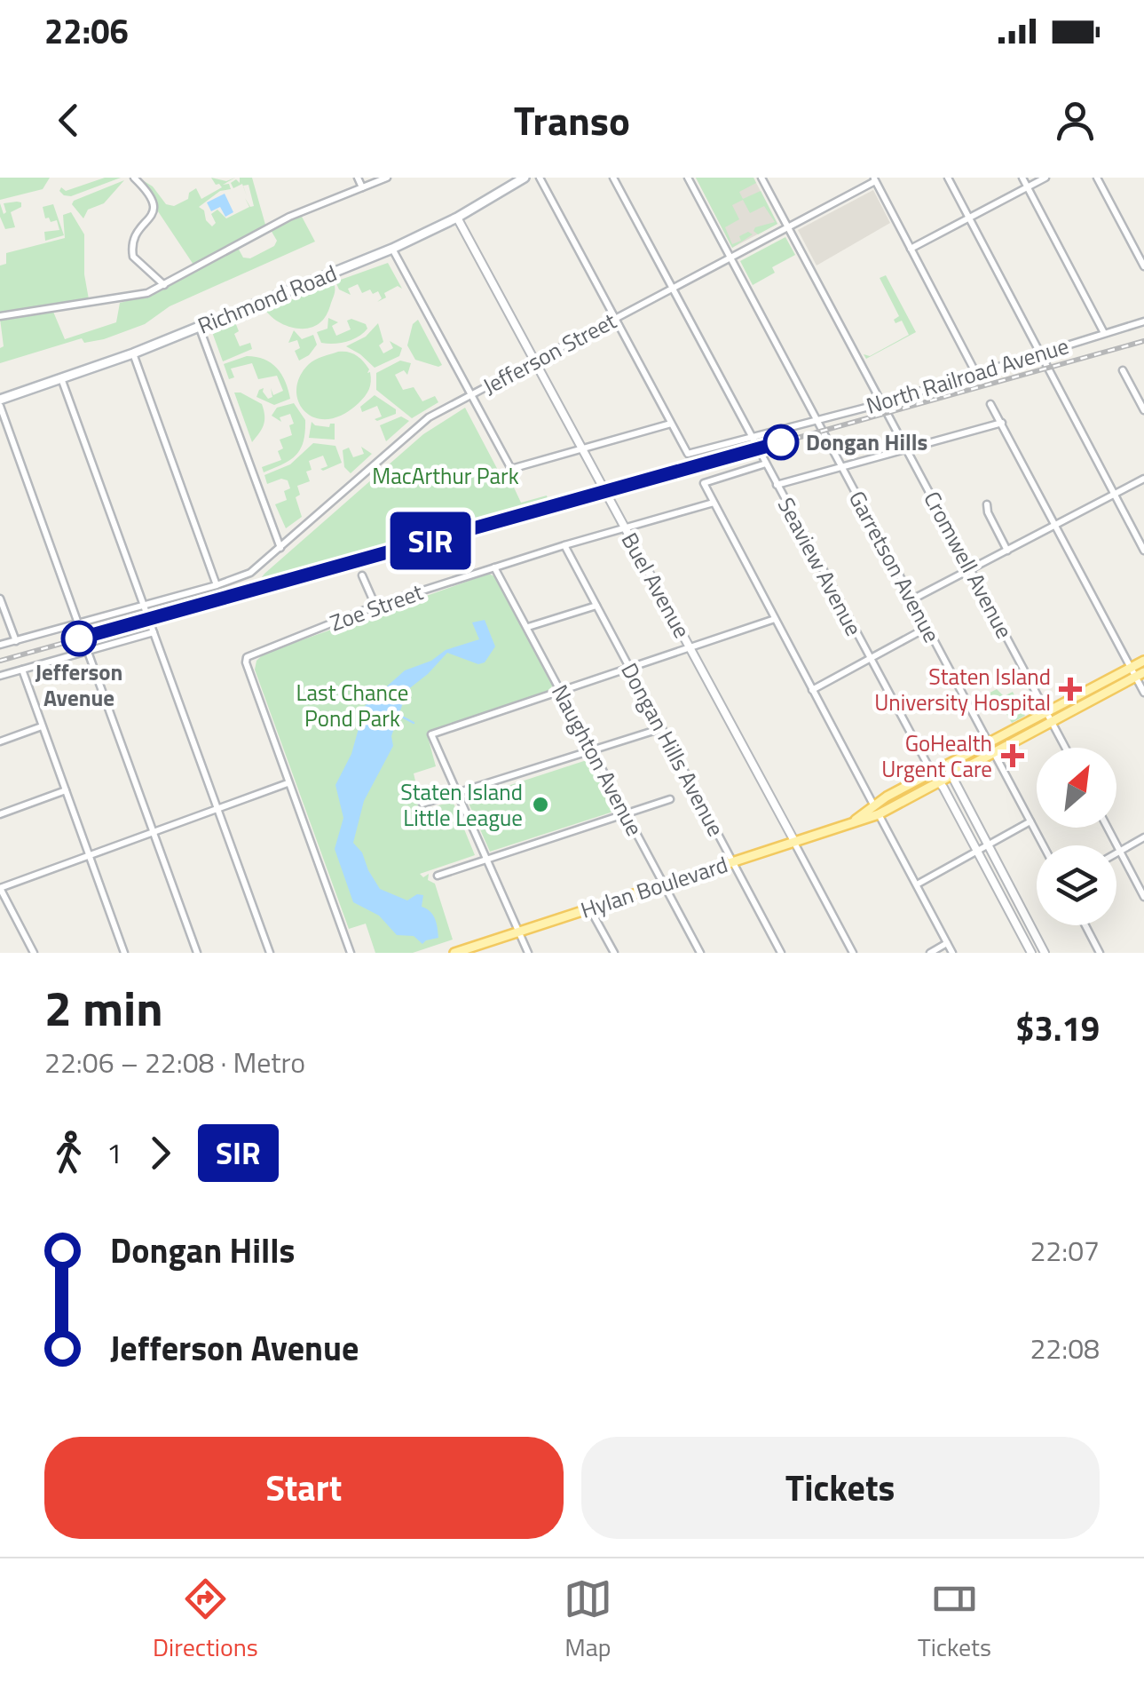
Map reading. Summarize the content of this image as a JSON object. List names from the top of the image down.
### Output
{
  "streets": {
    "main road": ["Richmond Road", "Hylan Boulevard"],
    "street": [
      "Jefferson Street",
      "North Railroad Avenue",
      "Cromwell Avenue",
      "Seaview Avenue",
      "Garretson Avenue",
      "Buel Avenue",
      "Zoe Street",
      "Dongan Hills Avenue",
      "Naughton Avenue"
    ]
  },
  "crossings": [
    ["Richmond Road", "Buel Avenue"],
    ["Jefferson Street", "Cromwell Avenue"],
    ["Jefferson Street", "Seaview Avenue"],
    ["Jefferson Street", "Garretson Avenue"],
    ["Jefferson Street", "Buel Avenue"],
    ["North Railroad Avenue", "Cromwell Avenue"],
    ["North Railroad Avenue", "Seaview Avenue"],
    ["North Railroad Avenue", "Garretson Avenue"],
    ["Cromwell Avenue", "Hylan Boulevard"],
    ["Seaview Avenue", "Hylan Boulevard"],
    ["Garretson Avenue", "Hylan Boulevard"],
    ["Buel Avenue", "Zoe Street"],
    ["Buel Avenue", "Hylan Boulevard"],
    ["Zoe Street", "Dongan Hills Avenue"],
    ["Zoe Street", "Naughton Avenue"],
    ["Dongan Hills Avenue", "Hylan Boulevard"],
    ["Naughton Avenue", "Hylan Boulevard"]
  ],
  "parks": ["MacArthur Park", "Last Chance Pond Park"],
  "places": {
    "other": ["Dongan Hills", "Jefferson Avenue", "Staten Island Little League"],
    "health": ["Staten Island University Hospital", "GoHealth Urgent Care"]
  },
  "lines": ["metro line SIR"],
  "north": "top right",
  "page": {
    "status": "22:06",
    "header": "Transo",
    "on_map": "SIR",
    "heading": ["2 min", "22:06 – 22:08 · Metro", "$3.19"],
    "legs": ["1", "SIR"],
    "list": [
      {
        "name": "Dongan Hills",
        "value": "22:07"
      },
      {
        "name": "Jefferson Avenue",
        "value": "22:08"
      }
    ],
    "buttons": ["Start", "Tickets"],
    "tabs": ["Directions", "Map", "Tickets"]
  }
}
